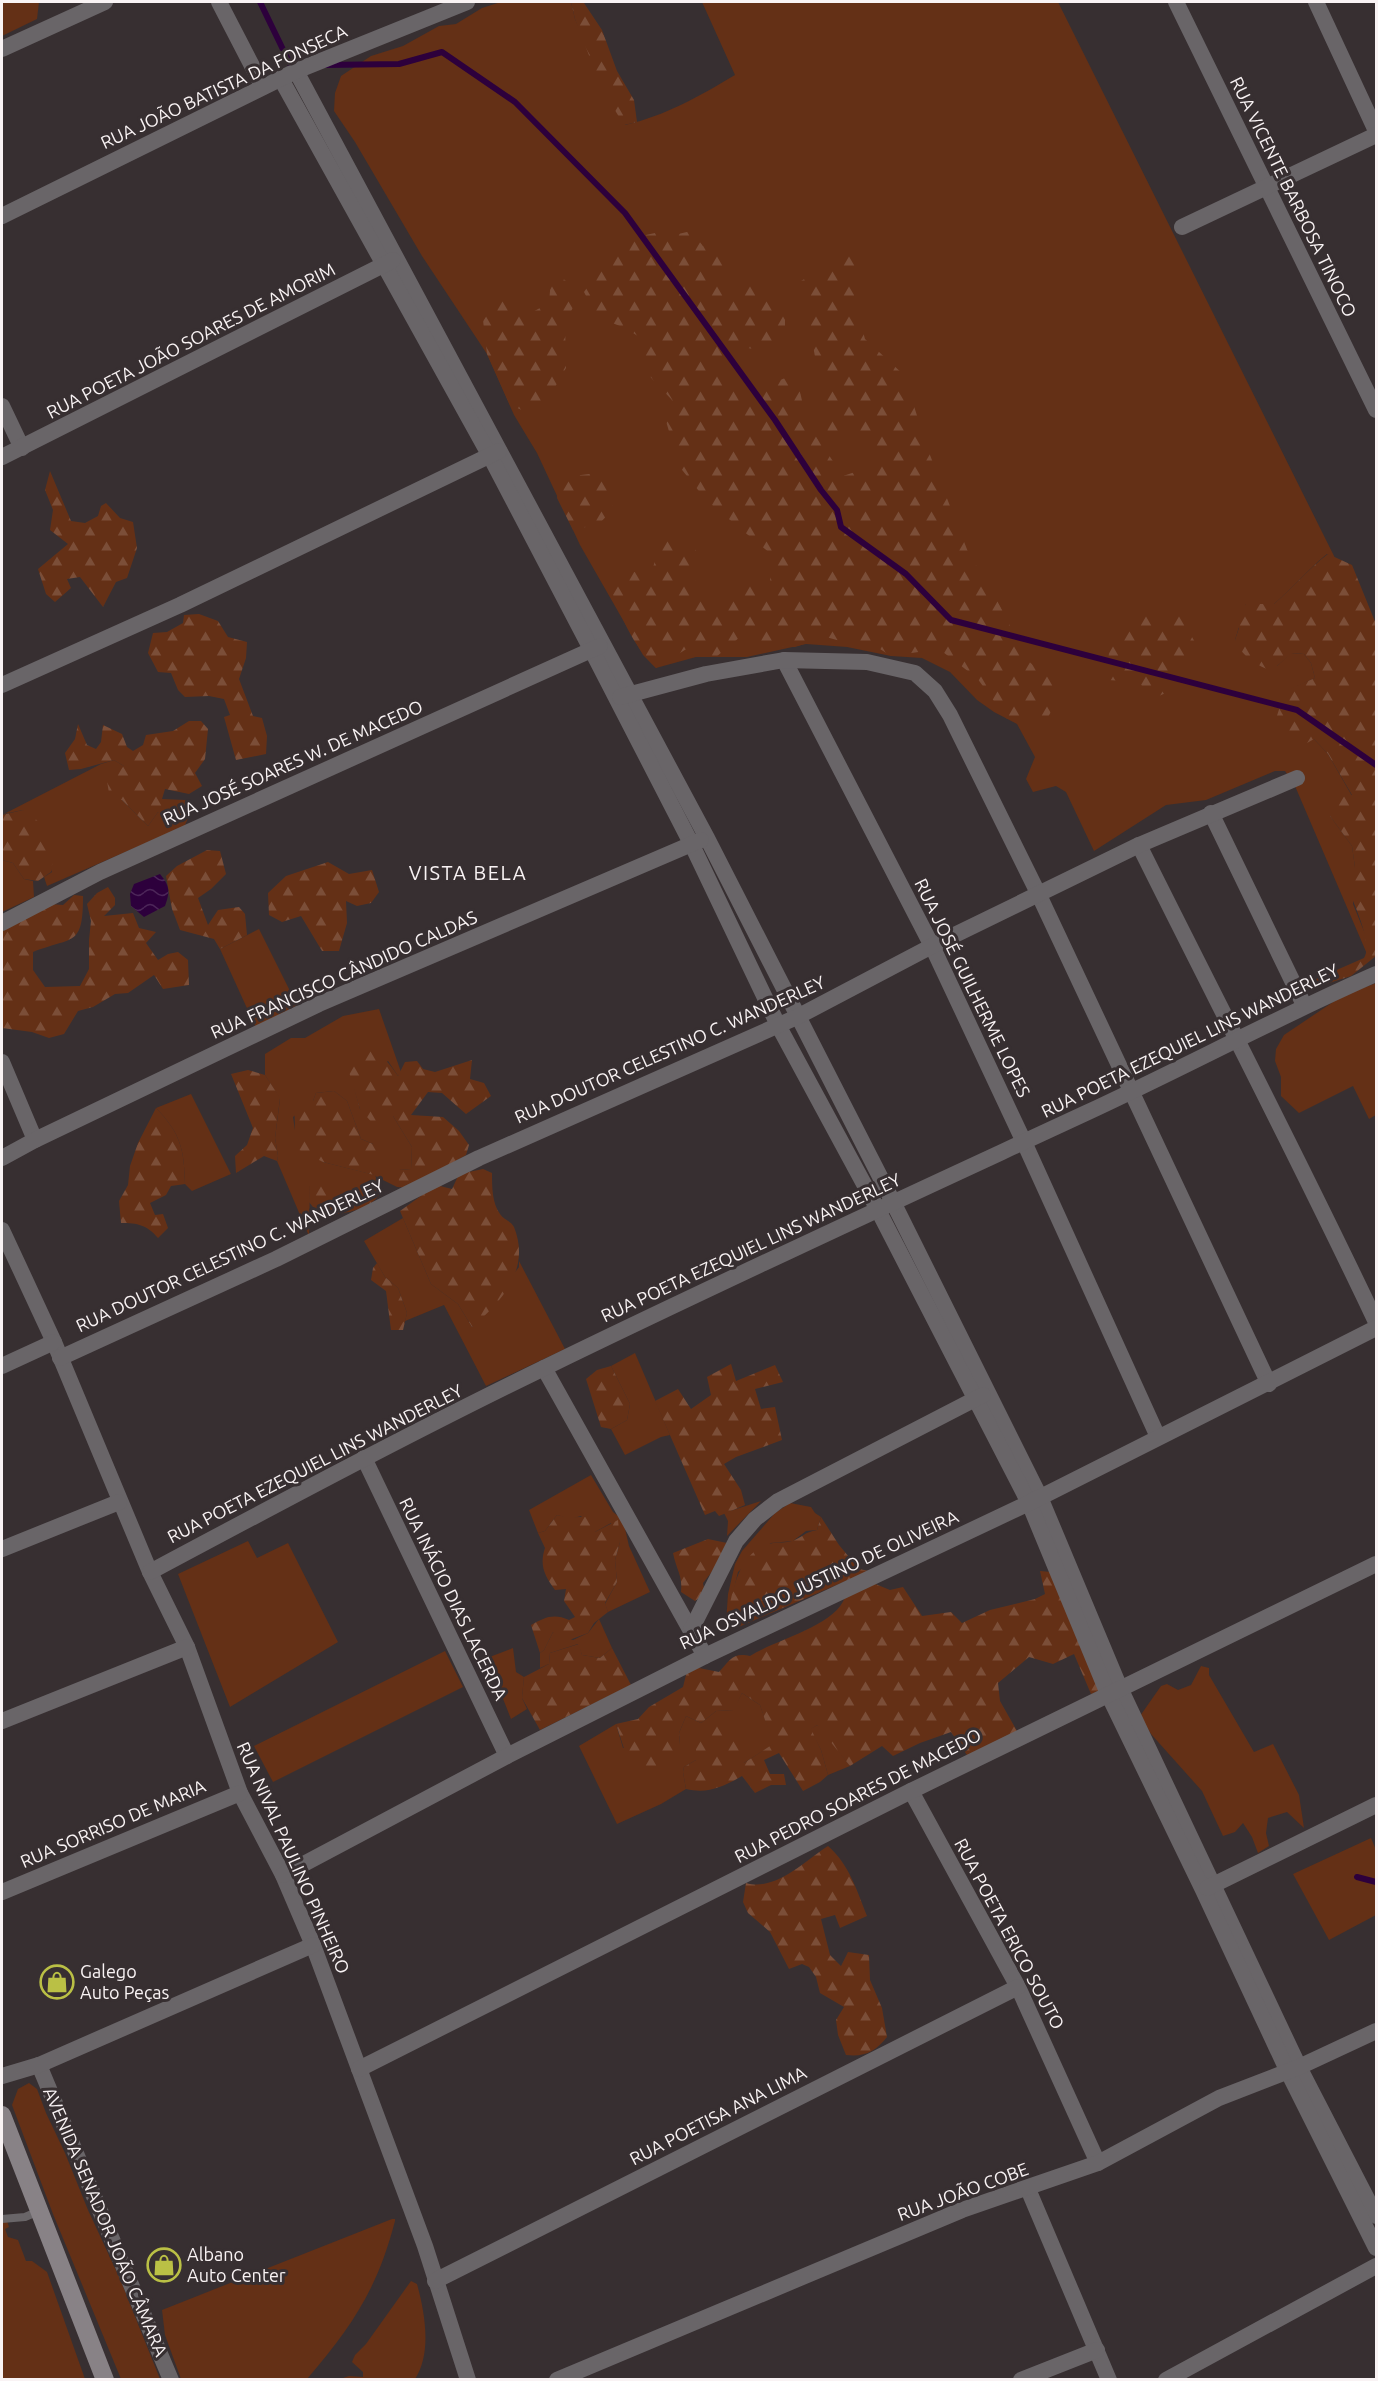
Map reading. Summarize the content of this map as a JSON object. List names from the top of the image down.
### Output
{
  "streets": {
    "street": [
      "RUA JOÃO BATISTA DA FONSECA",
      "RUA VICENTE BARBOSA TINOCO",
      "RUA POETA JOÃO SOARES DE AMORIM",
      "RUA JOSÉ SOARES W. DE MACEDO",
      "RUA FRANCISCO CÂNDIDO CALDAS",
      "RUA JOSÉ GUILHERME LOPES",
      "RUA POETA EZEQUIEL LINS WANDERLEY",
      "RUA DOUTOR CELESTINO C. WANDERLEY",
      "RUA OSVALDO JUSTINO DE OLIVEIRA",
      "RUA INÁCIO DIAS LACERDA",
      "RUA PEDRO SOARES DE MACEDO",
      "RUA SORRISO DE MARIA",
      "RUA NIVAL PAULINO PINHEIRO",
      "RUA POETA ERICO SOUTO",
      "RUA POETISA ANA LIMA",
      "RUA JOÃO COBE",
      "AVENIDA SENADOR JOÃO CÂMARA"
    ]
  },
  "crossings": [
    ["RUA JOSÉ GUILHERME LOPES", "RUA POETA EZEQUIEL LINS WANDERLEY"],
    ["RUA JOSÉ GUILHERME LOPES", "RUA DOUTOR CELESTINO C. WANDERLEY"],
    ["RUA JOSÉ GUILHERME LOPES", "RUA OSVALDO JUSTINO DE OLIVEIRA"],
    ["RUA POETA EZEQUIEL LINS WANDERLEY", "RUA INÁCIO DIAS LACERDA"],
    ["RUA POETA EZEQUIEL LINS WANDERLEY", "RUA NIVAL PAULINO PINHEIRO"],
    ["RUA DOUTOR CELESTINO C. WANDERLEY", "RUA NIVAL PAULINO PINHEIRO"],
    ["RUA OSVALDO JUSTINO DE OLIVEIRA", "RUA INÁCIO DIAS LACERDA"],
    ["RUA OSVALDO JUSTINO DE OLIVEIRA", "RUA NIVAL PAULINO PINHEIRO"],
    ["RUA PEDRO SOARES DE MACEDO", "RUA NIVAL PAULINO PINHEIRO"],
    ["RUA PEDRO SOARES DE MACEDO", "RUA POETA ERICO SOUTO"],
    ["RUA SORRISO DE MARIA", "RUA NIVAL PAULINO PINHEIRO"],
    ["RUA NIVAL PAULINO PINHEIRO", "RUA POETISA ANA LIMA"],
    ["RUA POETA ERICO SOUTO", "RUA POETISA ANA LIMA"],
    ["RUA POETA ERICO SOUTO", "RUA JOÃO COBE"]
  ],
  "districts": ["VISTA BELA"],
  "places": {
    "shop": ["Galego Auto Peças", "Albano Auto Center"]
  }
}
